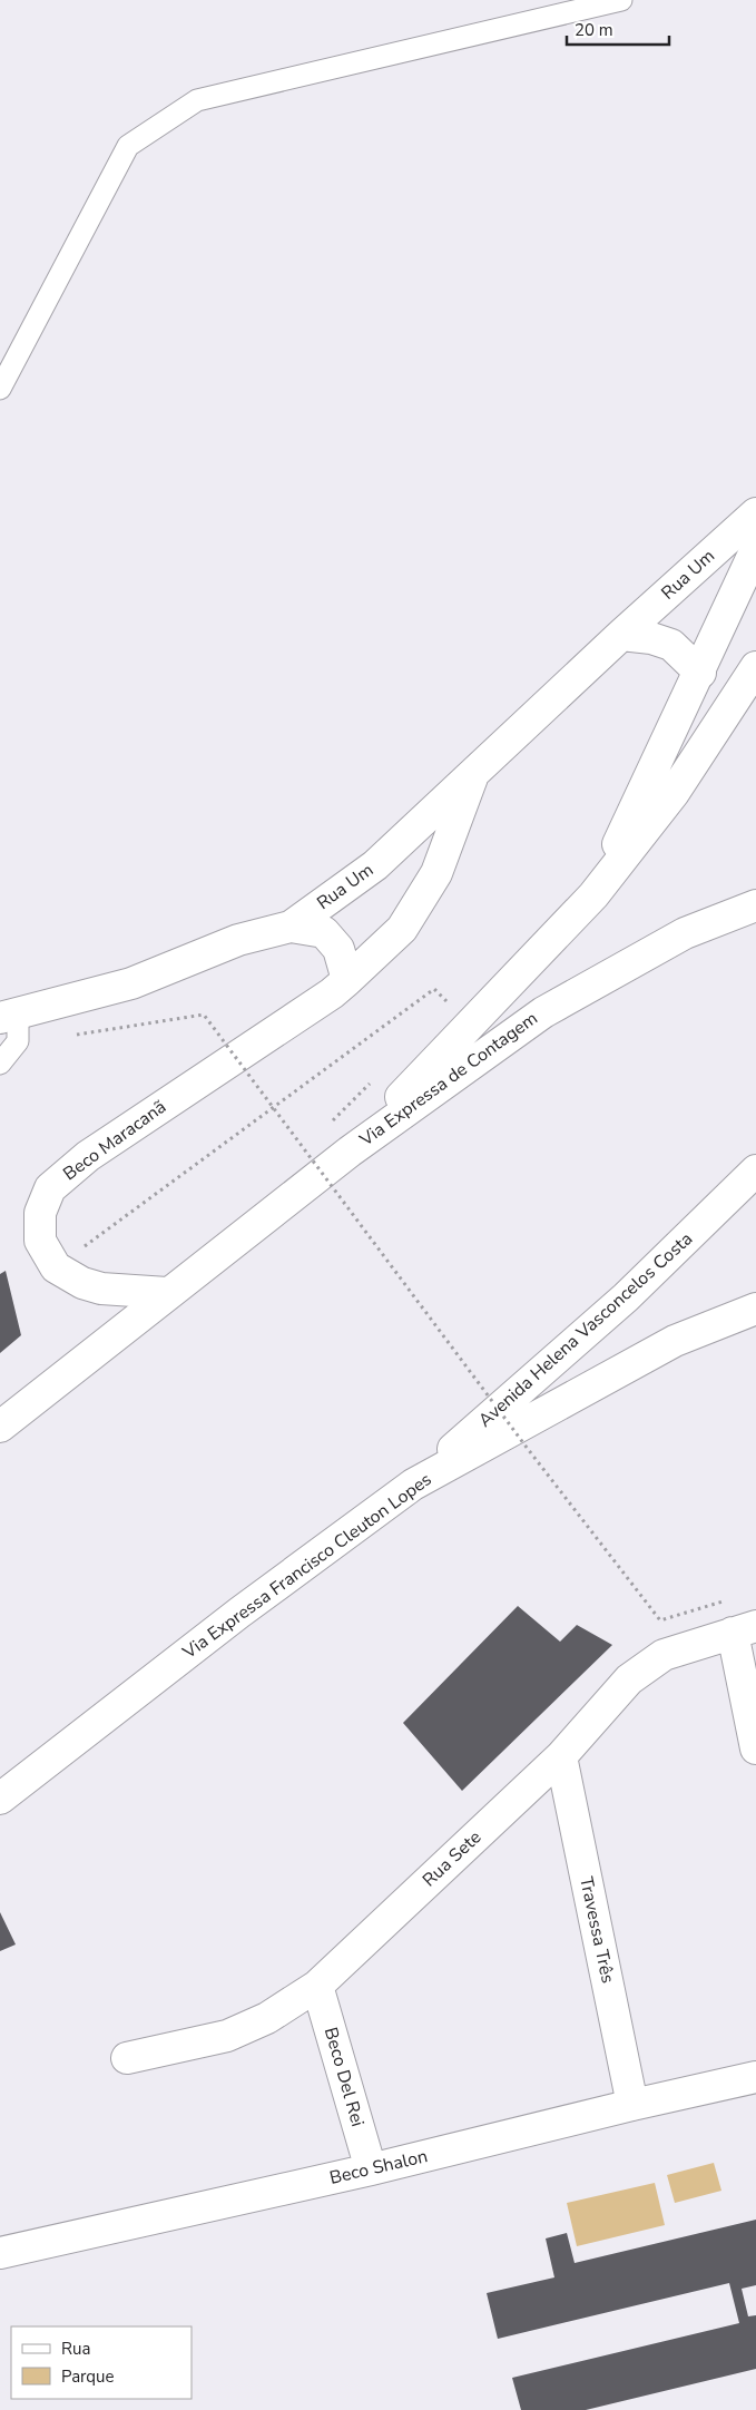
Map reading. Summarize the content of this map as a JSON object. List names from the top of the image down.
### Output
{
  "streets": {
    "main road": [
      "Rua Um",
      "Via Expressa de Contagem",
      "Beco Maracanã",
      "Avenida Helena Vasconcelos Costa",
      "Via Expressa Francisco Cleuton Lopes",
      "Rua Sete",
      "Travessa Três",
      "Beco Del Rei",
      "Beco Shalon"
    ]
  },
  "crossings": [
    ["Rua Um", "Beco Maracanã"],
    ["Via Expressa de Contagem", "Beco Maracanã"],
    ["Avenida Helena Vasconcelos Costa", "Via Expressa Francisco Cleuton Lopes"],
    ["Rua Sete", "Travessa Três"],
    ["Rua Sete", "Beco Del Rei"],
    ["Travessa Três", "Beco Shalon"],
    ["Beco Del Rei", "Beco Shalon"]
  ],
  "legend": ["Rua", "Parque"],
  "scale_bar": "20 m"
}
